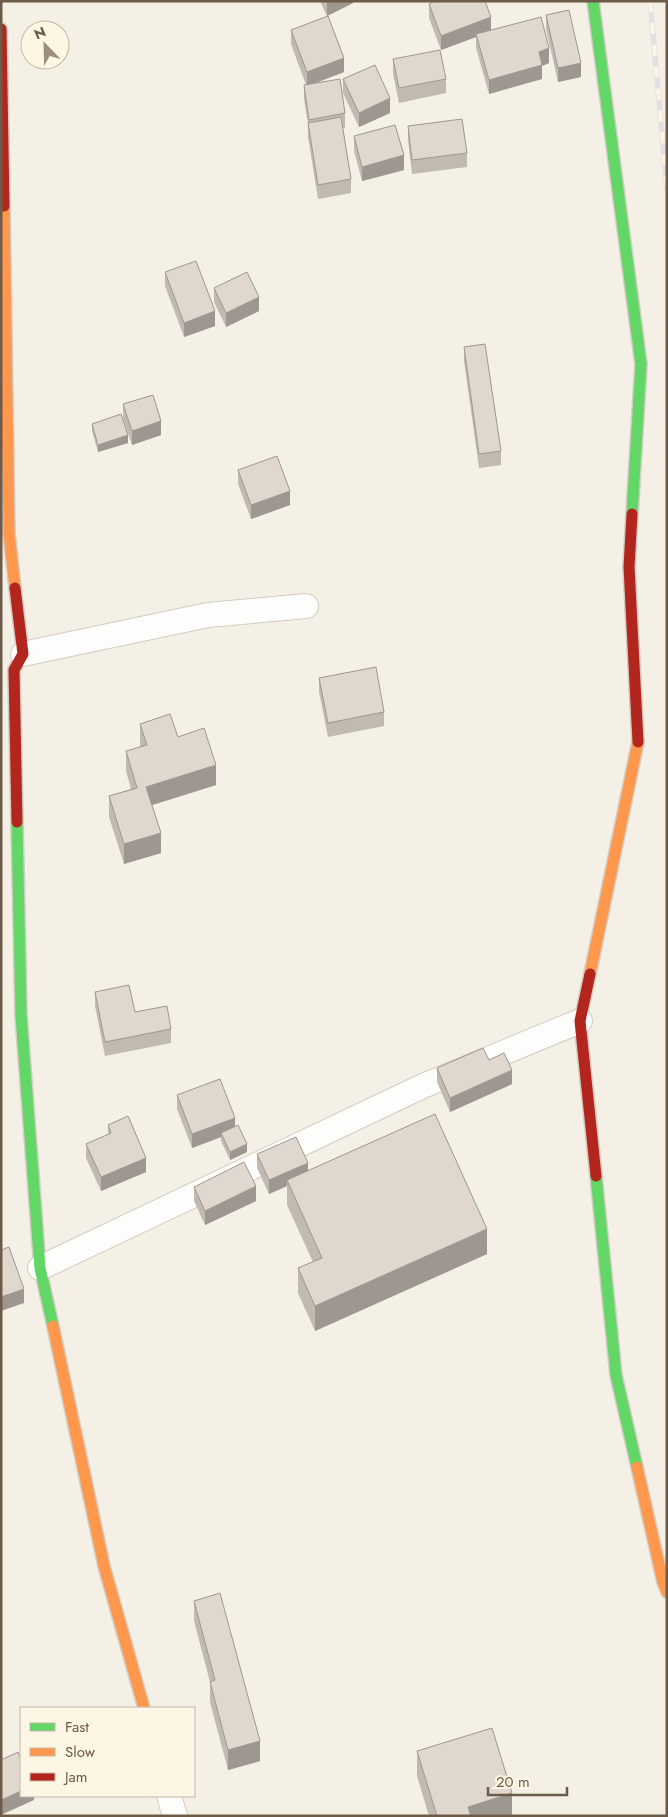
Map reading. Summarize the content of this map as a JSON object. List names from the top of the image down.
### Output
{
  "legend": ["Fast", "Slow", "Jam"],
  "scale_bar": "20 m",
  "north": "top left"
}
